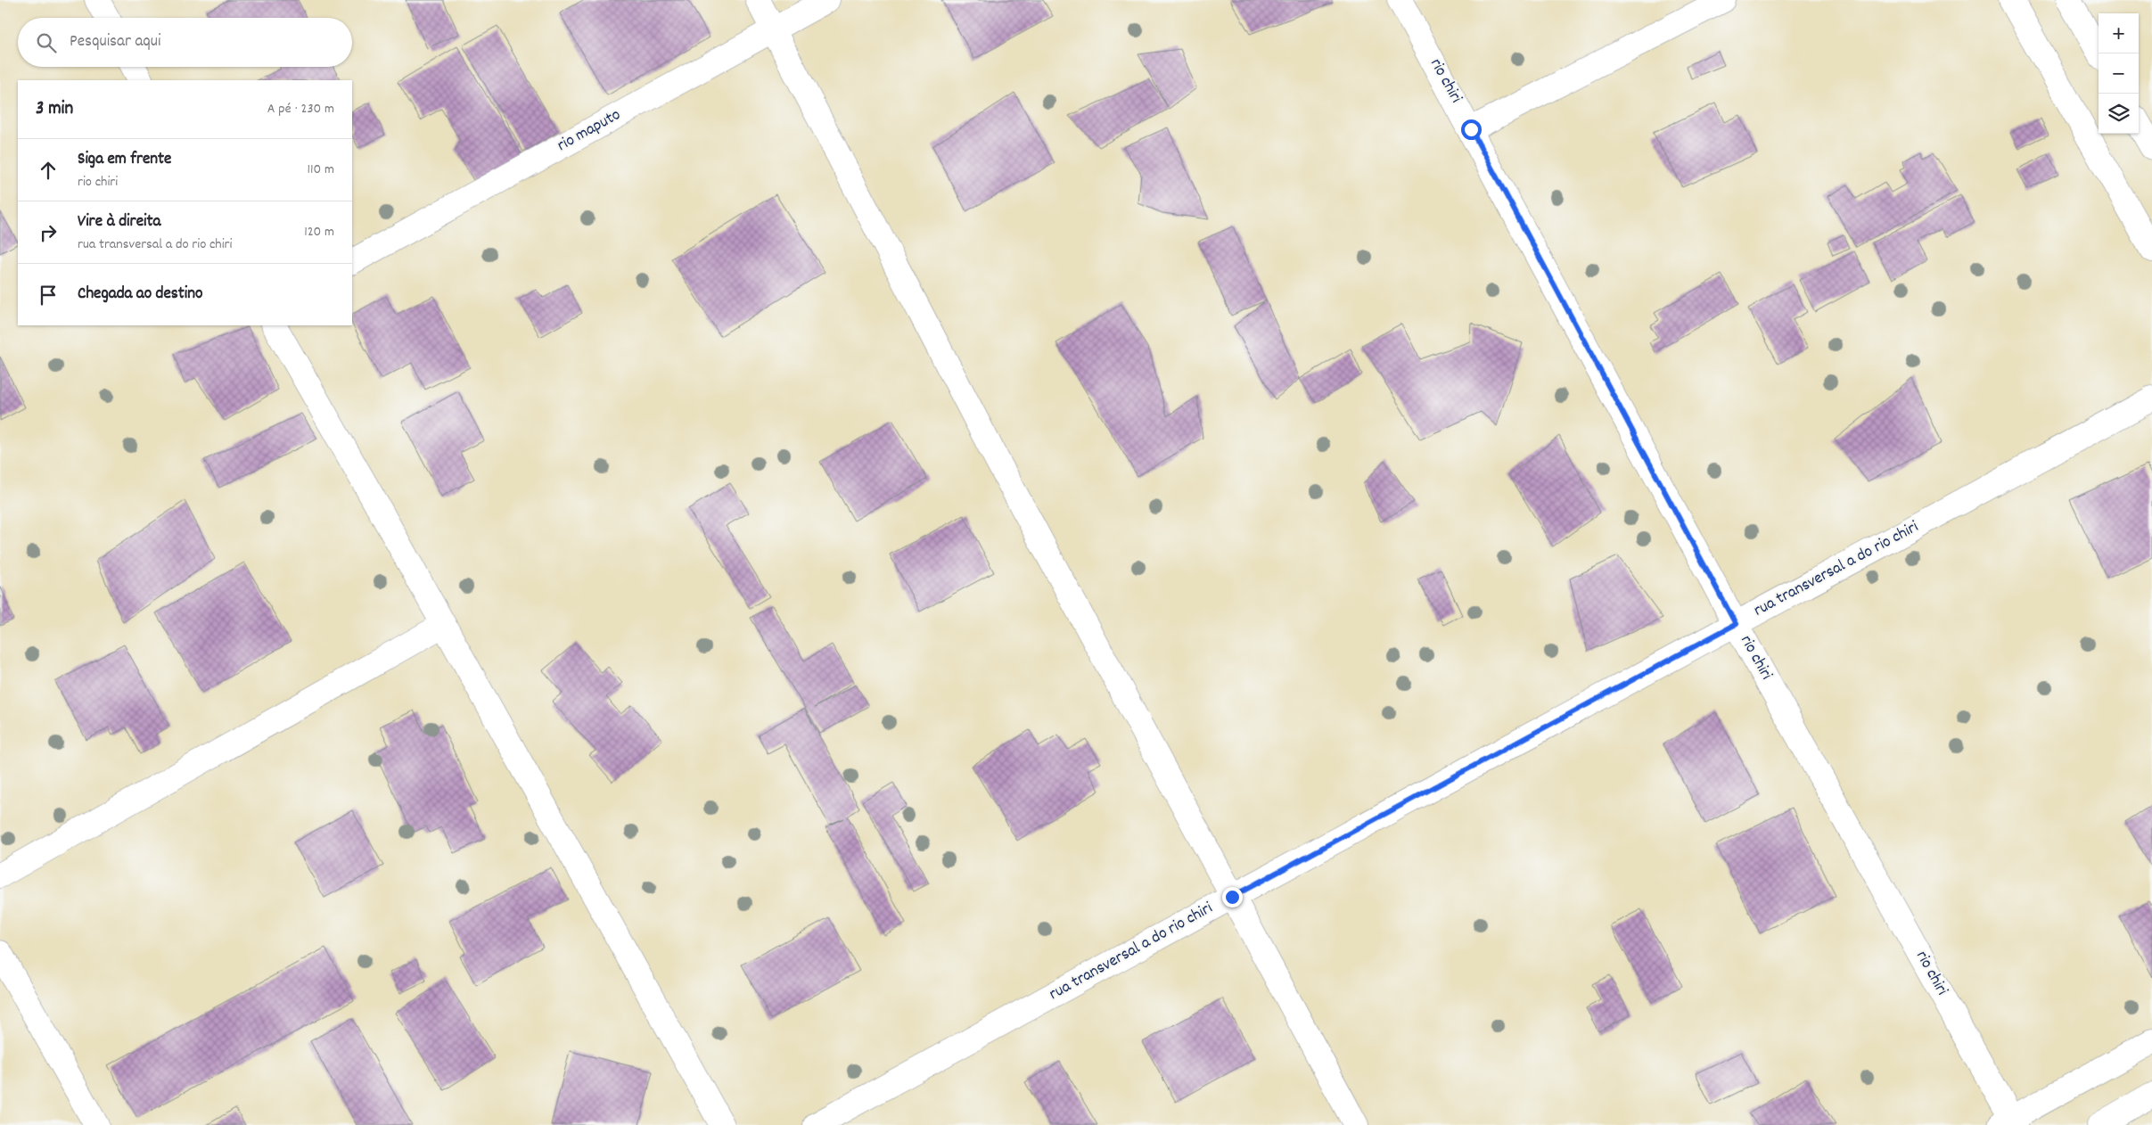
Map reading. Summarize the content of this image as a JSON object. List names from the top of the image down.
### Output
{
  "streets": {
    "street": ["rio chiri", "rio maputo", "rua transversal a do rio chiri"]
  },
  "crossings": [
    ["rio chiri", "rua transversal a do rio chiri"]
  ],
  "page": {
    "map_buttons": ["+", "−"],
    "search": "Pesquisar aqui",
    "heading": ["3 min", "A pé · 230 m"],
    "list": [
      ["Siga em frente", "rio chiri", "110 m"],
      ["Vire à direita", "rua transversal a do rio chiri", "120 m"],
      "Chegada ao destino"
    ]
  }
}
